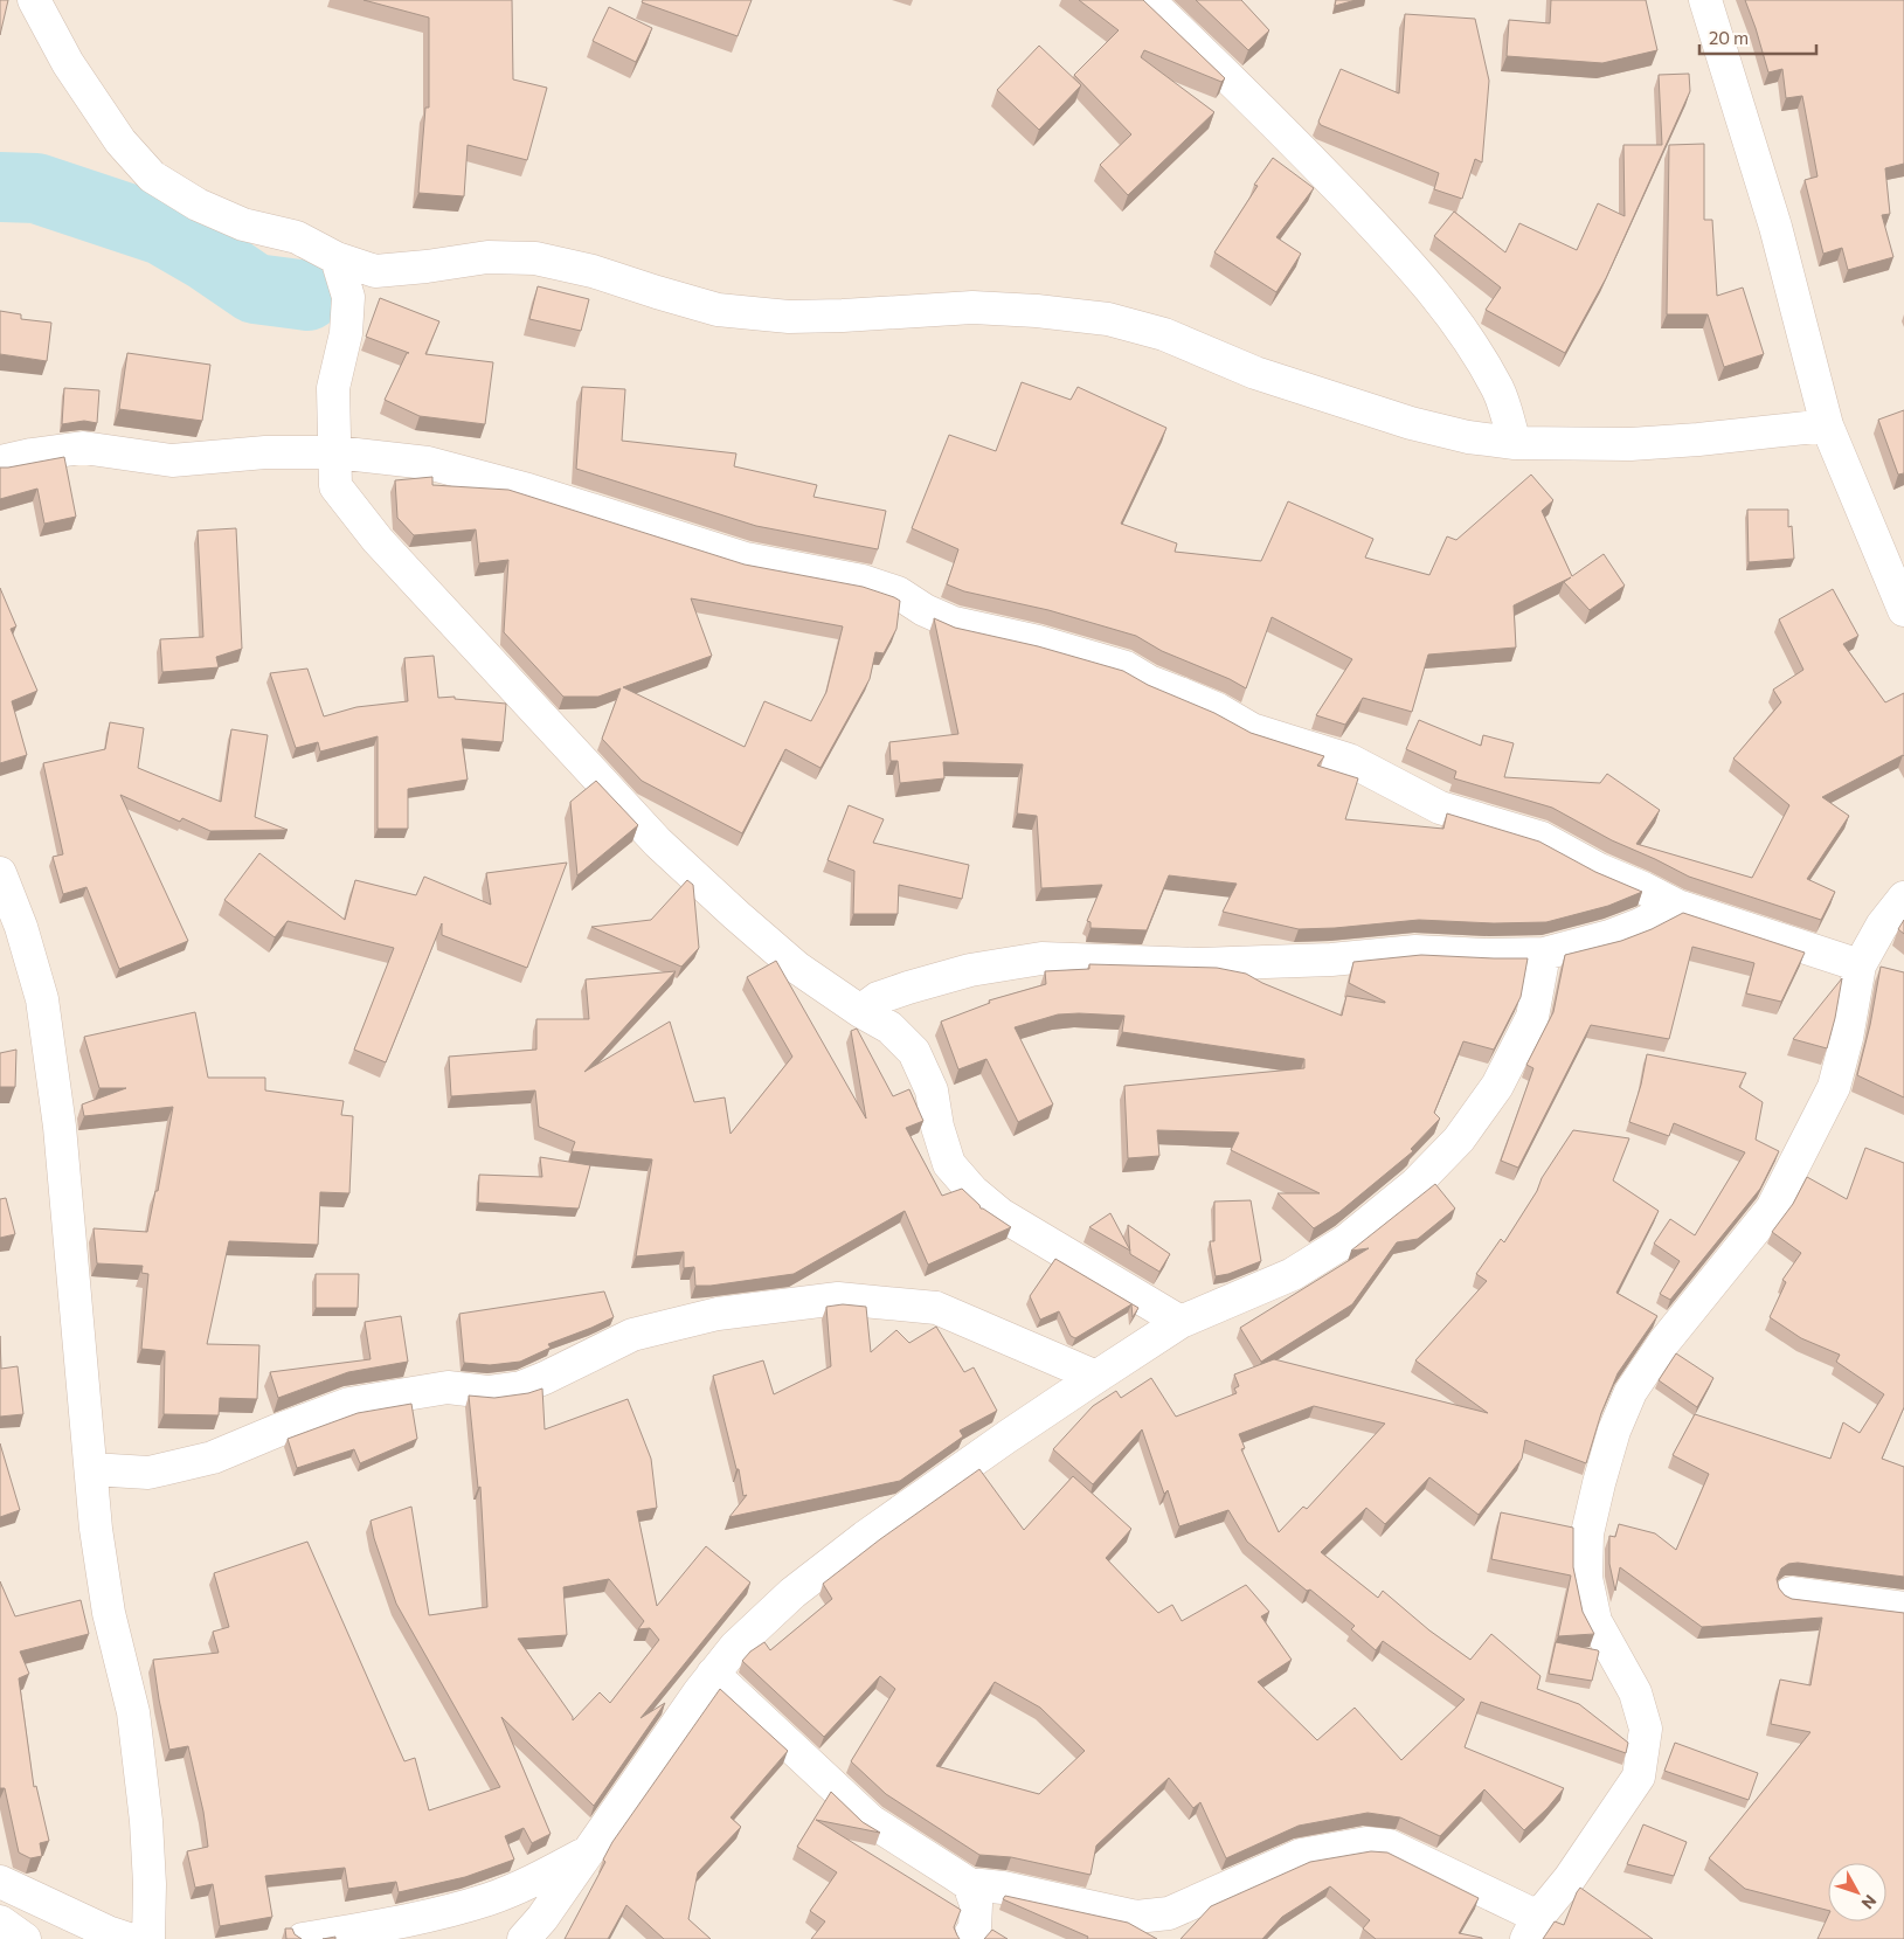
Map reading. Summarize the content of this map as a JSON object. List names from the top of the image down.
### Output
{
  "scale_bar": "20 m",
  "north": "bottom right"
}
